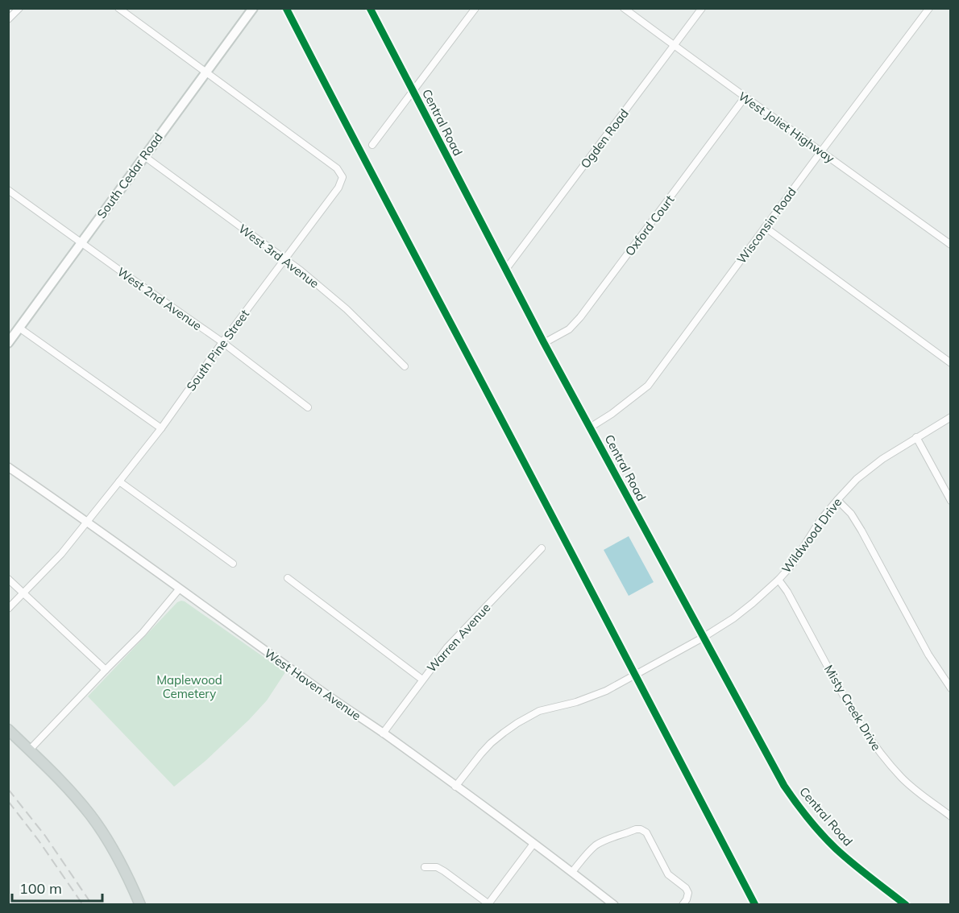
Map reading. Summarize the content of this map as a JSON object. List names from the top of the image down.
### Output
{
  "streets": {
    "main road": ["South Cedar Road"],
    "street": [
      "Central Road",
      "West Joliet Highway",
      "Ogden Road",
      "Oxford Court",
      "Wisconsin Road",
      "West 3rd Avenue",
      "West 2nd Avenue",
      "South Pine Street",
      "Wildwood Drive",
      "Warren Avenue",
      "West Haven Avenue",
      "Misty Creek Drive"
    ]
  },
  "crossings": [
    ["Central Road", "Ogden Road"],
    ["Central Road", "Oxford Court"],
    ["Central Road", "Wisconsin Road"],
    ["Central Road", "Wildwood Drive"],
    ["West Joliet Highway", "Ogden Road"],
    ["West Joliet Highway", "Oxford Court"],
    ["West Joliet Highway", "Wisconsin Road"],
    ["South Cedar Road", "West 3rd Avenue"],
    ["South Cedar Road", "West 2nd Avenue"],
    ["South Cedar Road", "South Pine Street"],
    ["West 3rd Avenue", "South Pine Street"],
    ["West 2nd Avenue", "South Pine Street"],
    ["South Pine Street", "West Haven Avenue"],
    ["Wildwood Drive", "West Haven Avenue"],
    ["Wildwood Drive", "Misty Creek Drive"],
    ["Warren Avenue", "West Haven Avenue"]
  ],
  "parks": ["Maplewood Cemetery"],
  "scale_bar": "100 m"
}
